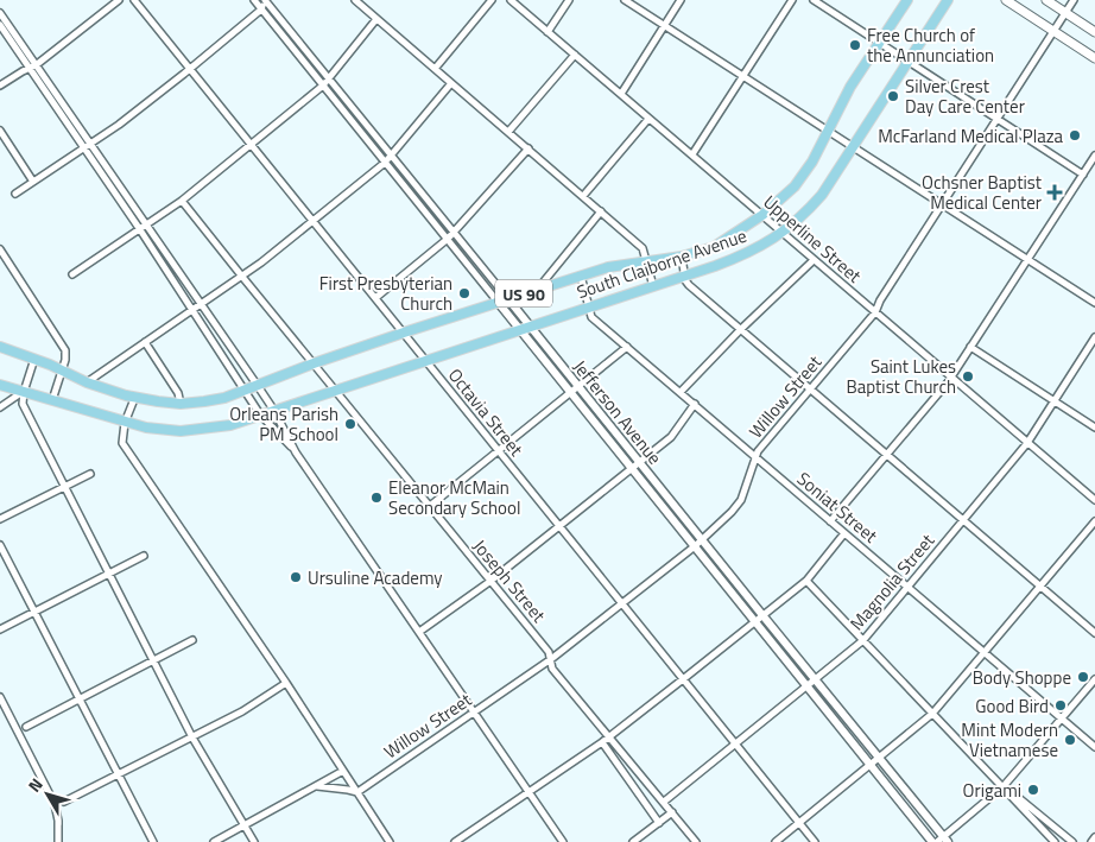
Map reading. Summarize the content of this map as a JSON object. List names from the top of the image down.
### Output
{
  "streets": {
    "main road": ["South Claiborne Avenue", "US 90"],
    "street": [
      "Upperline Street",
      "Willow Street",
      "Octavia Street",
      "Jefferson Avenue",
      "Soniat Street",
      "Joseph Street",
      "Magnolia Street"
    ]
  },
  "crossings": [
    ["Upperline Street", "South Claiborne Avenue"],
    ["Upperline Street", "Willow Street"],
    ["Upperline Street", "Magnolia Street"],
    ["South Claiborne Avenue", "Octavia Street"],
    ["South Claiborne Avenue", "Jefferson Avenue"],
    ["South Claiborne Avenue", "Soniat Street"],
    ["South Claiborne Avenue", "Joseph Street"],
    ["Willow Street", "Octavia Street"],
    ["Willow Street", "Jefferson Avenue"],
    ["Willow Street", "Soniat Street"],
    ["Willow Street", "Joseph Street"],
    ["Octavia Street", "Magnolia Street"],
    ["Jefferson Avenue", "Magnolia Street"],
    ["Soniat Street", "Magnolia Street"],
    ["Joseph Street", "Magnolia Street"]
  ],
  "places": {
    "other": [
      "Free Church of the Annunciation",
      "Silver Crest Day Care Center",
      "McFarland Medical Plaza",
      "First Presbyterian Church",
      "Saint Lukes Baptist Church",
      "Orleans Parish PM School",
      "Eleanor McMain Secondary School",
      "Ursuline Academy",
      "Body Shoppe",
      "Good Bird",
      "Mint Modern Vietnamese",
      "Origami"
    ],
    "health": ["Ochsner Baptist Medical Center"]
  },
  "north": "top left"
}
